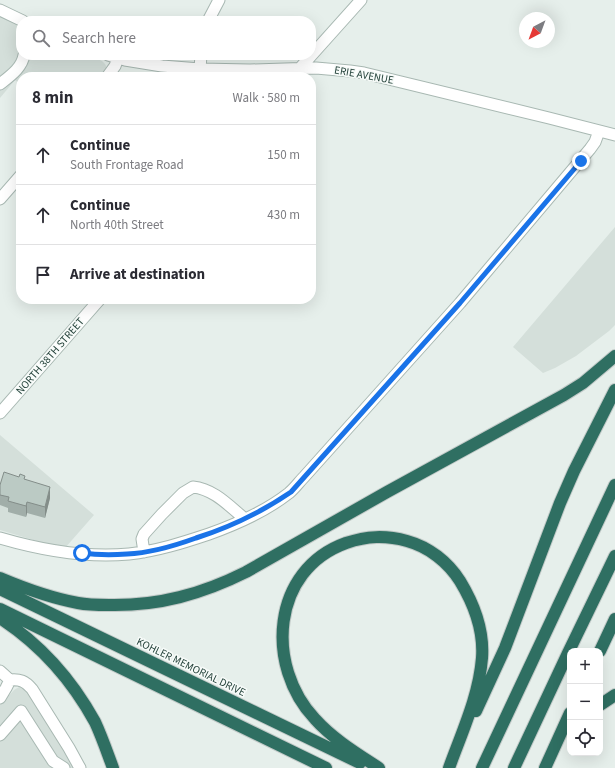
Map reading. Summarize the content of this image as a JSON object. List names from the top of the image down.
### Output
{
  "streets": {
    "highway": ["KOHLER MEMORIAL DRIVE"],
    "street": ["ERIE AVENUE", "NORTH 38TH STREET"]
  },
  "north": "bottom left",
  "page": {
    "search": "Search here",
    "heading": ["8 min", "Walk · 580 m"],
    "list": [
      ["Continue", "South Frontage Road", "150 m"],
      ["Continue", "North 40th Street", "430 m"],
      "Arrive at destination"
    ],
    "map_buttons": ["+", "−"]
  }
}
